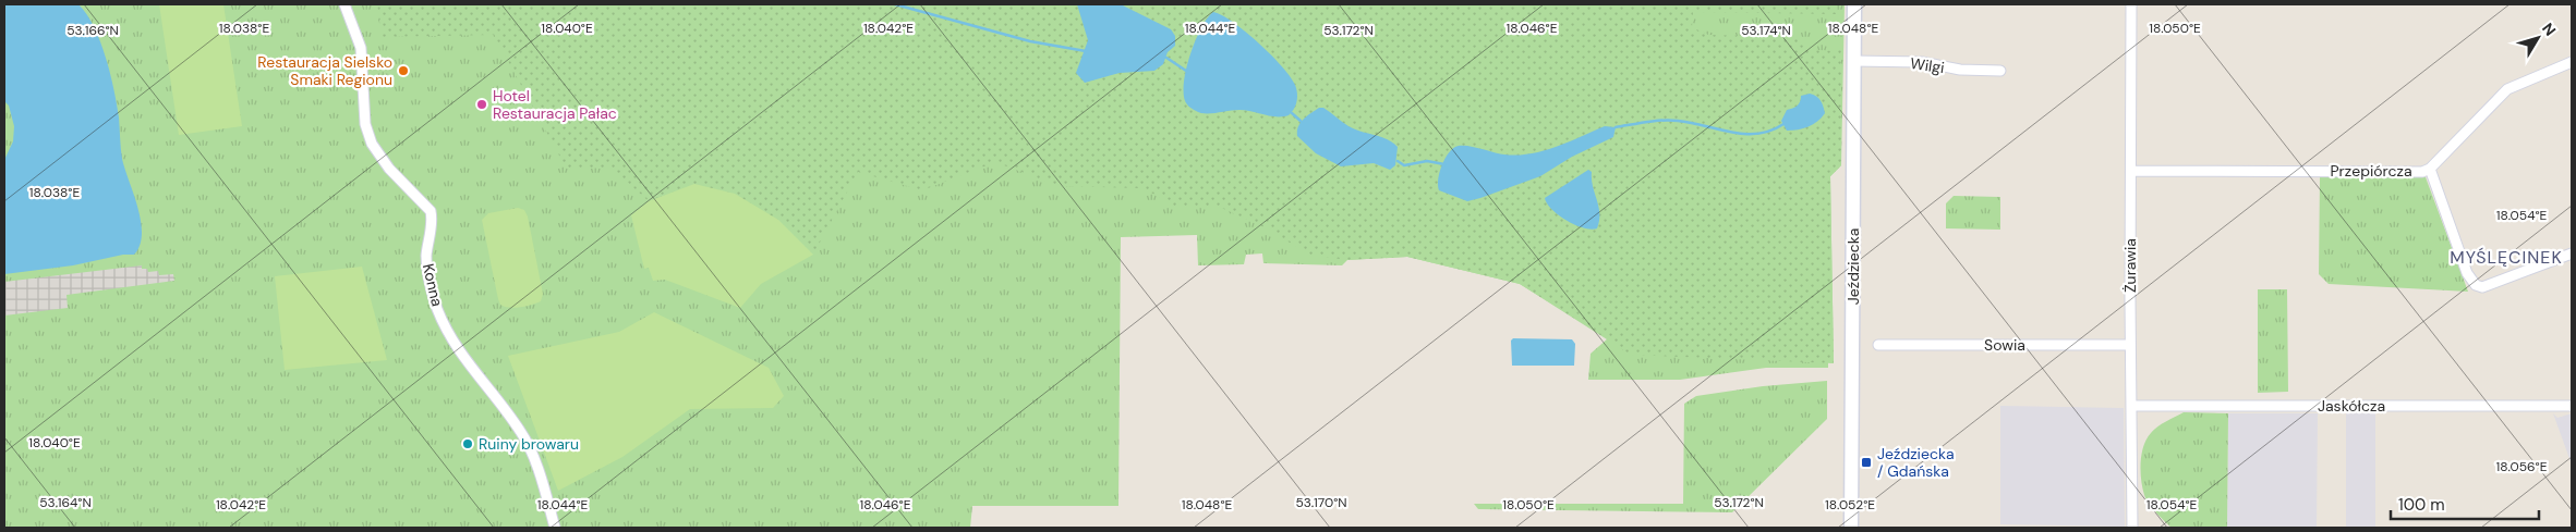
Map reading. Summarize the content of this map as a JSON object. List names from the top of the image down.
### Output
{
  "streets": {
    "street": [
      "Wilgi",
      "Przepiórcza",
      "Żurawia",
      "Jeździecka",
      "Konna",
      "Sowia",
      "Jaskółcza"
    ]
  },
  "crossings": [
    ["Wilgi", "Jeździecka"],
    ["Przepiórcza", "Żurawia"],
    ["Żurawia", "Sowia"],
    ["Żurawia", "Jaskółcza"]
  ],
  "districts": ["MYŚLĘCINEK"],
  "places": {
    "other": ["Restauracja Sielsko Smaki Regionu", "Hotel Restauracja Pałac", "Ruiny browaru"],
    "transit": ["Jeździecka / Gdańska"]
  },
  "scale_bar": "100 m",
  "north": "top right",
  "coordinates": [
    "18.038°E",
    "18.040°E",
    "18.042°E",
    "18.044°E",
    "18.046°E",
    "18.048°E",
    "18.050°E",
    "53.166°N",
    "53.172°N",
    "53.174°N",
    "18.054°E",
    "18.056°E",
    "53.164°N",
    "53.170°N",
    "18.052°E"
  ]
}
